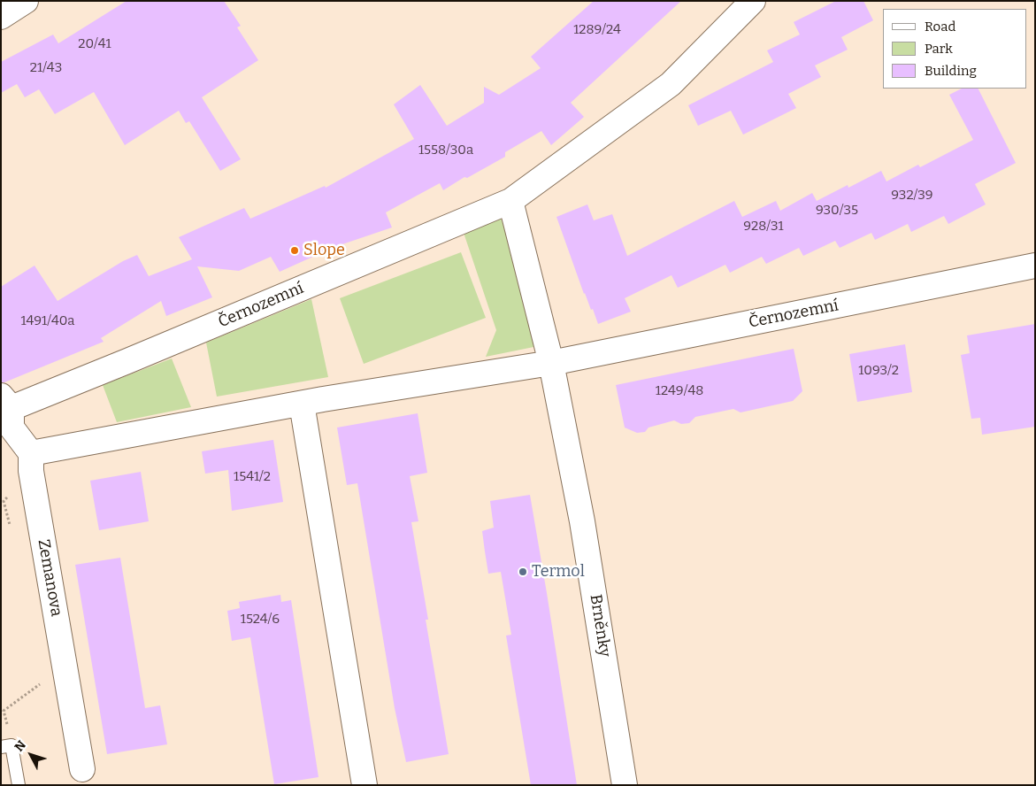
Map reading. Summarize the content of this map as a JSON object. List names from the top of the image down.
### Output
{
  "streets": {
    "street": ["Černozemní", "Zemanova", "Brněnky"]
  },
  "crossings": [
    ["Černozemní", "Zemanova"],
    ["Černozemní", "Brněnky"]
  ],
  "places": ["Slope", "Termol"],
  "house_numbers": [
    "1289/24",
    "20/41",
    "21/43",
    "1558/30a",
    "932/39",
    "930/35",
    "928/31",
    "1491/40a",
    "1093/2",
    "1249/48",
    "1541/2",
    "1524/6"
  ],
  "legend": ["Road", "Park", "Building"],
  "north": "top left"
}
